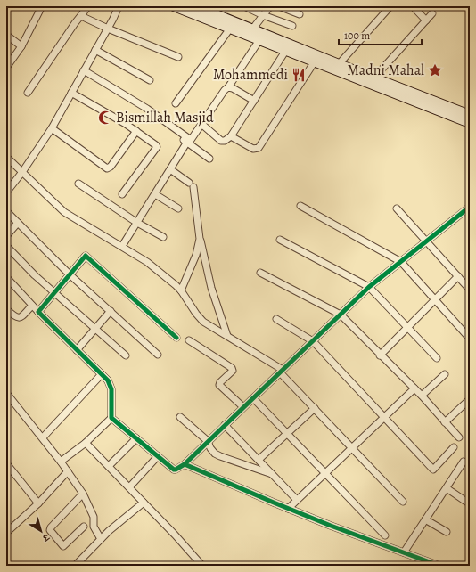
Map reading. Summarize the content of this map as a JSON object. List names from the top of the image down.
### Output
{
  "places": {
    "place": ["Madni Mahal"],
    "restaurant": ["Mohammedi"],
    "mosque": ["Bismillah Masjid"]
  },
  "scale_bar": "100 m",
  "north": "bottom right"
}
